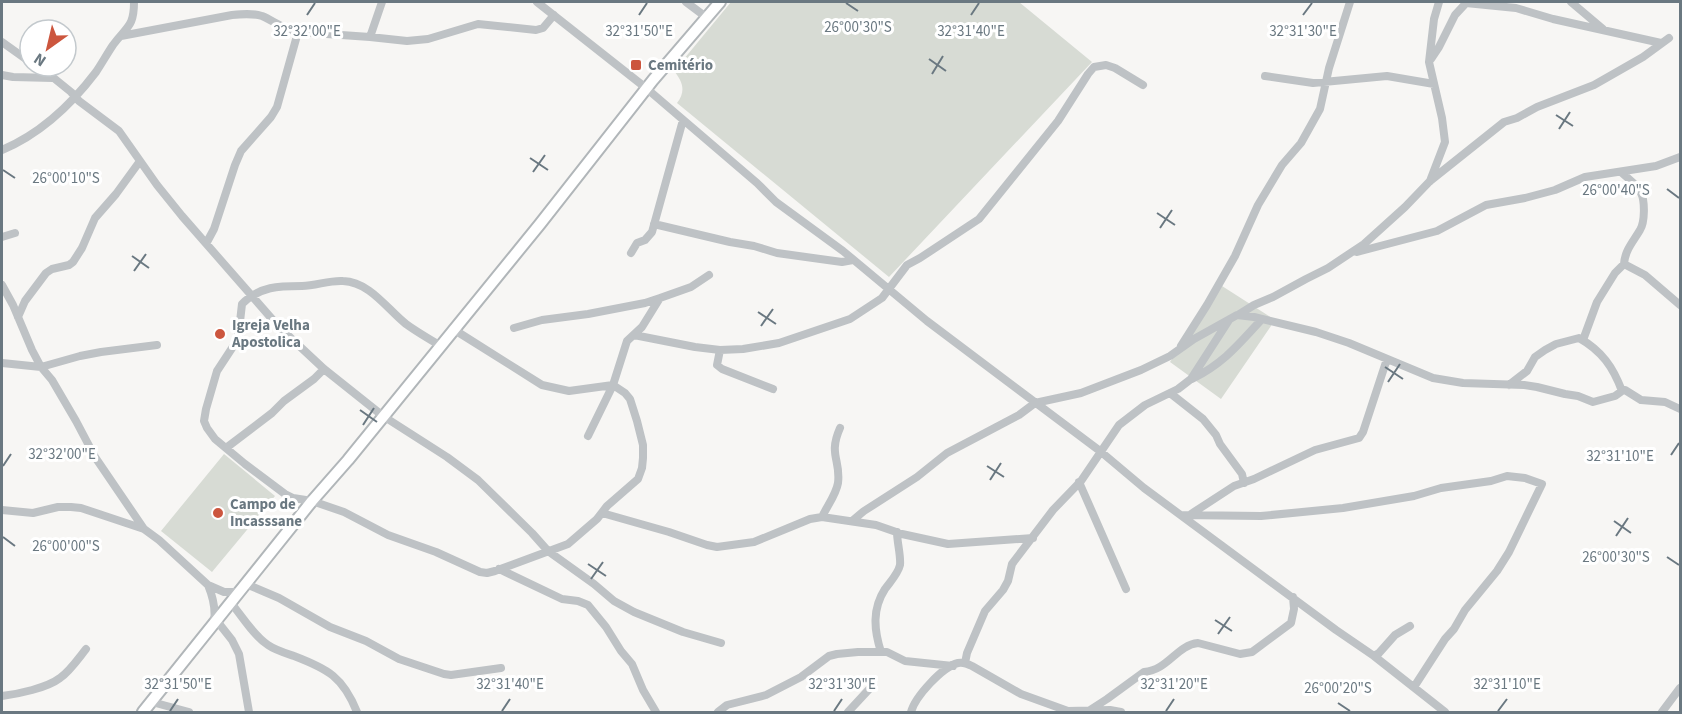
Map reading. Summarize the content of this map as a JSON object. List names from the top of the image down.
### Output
{
  "places": {
    "transit": ["Cemitério"],
    "other": ["Igreja Velha Apostolica", "Campo de Incasssane"]
  },
  "north": "bottom left",
  "coordinates": [
    "26°00'30\"S",
    "32°32'00\"E",
    "32°31'50\"E",
    "32°31'40\"E",
    "32°31'30\"E",
    "26°00'10\"S",
    "26°00'40\"S",
    "32°31'10\"E",
    "26°00'00\"S",
    "32°31'20\"E",
    "26°00'20\"S"
  ]
}
